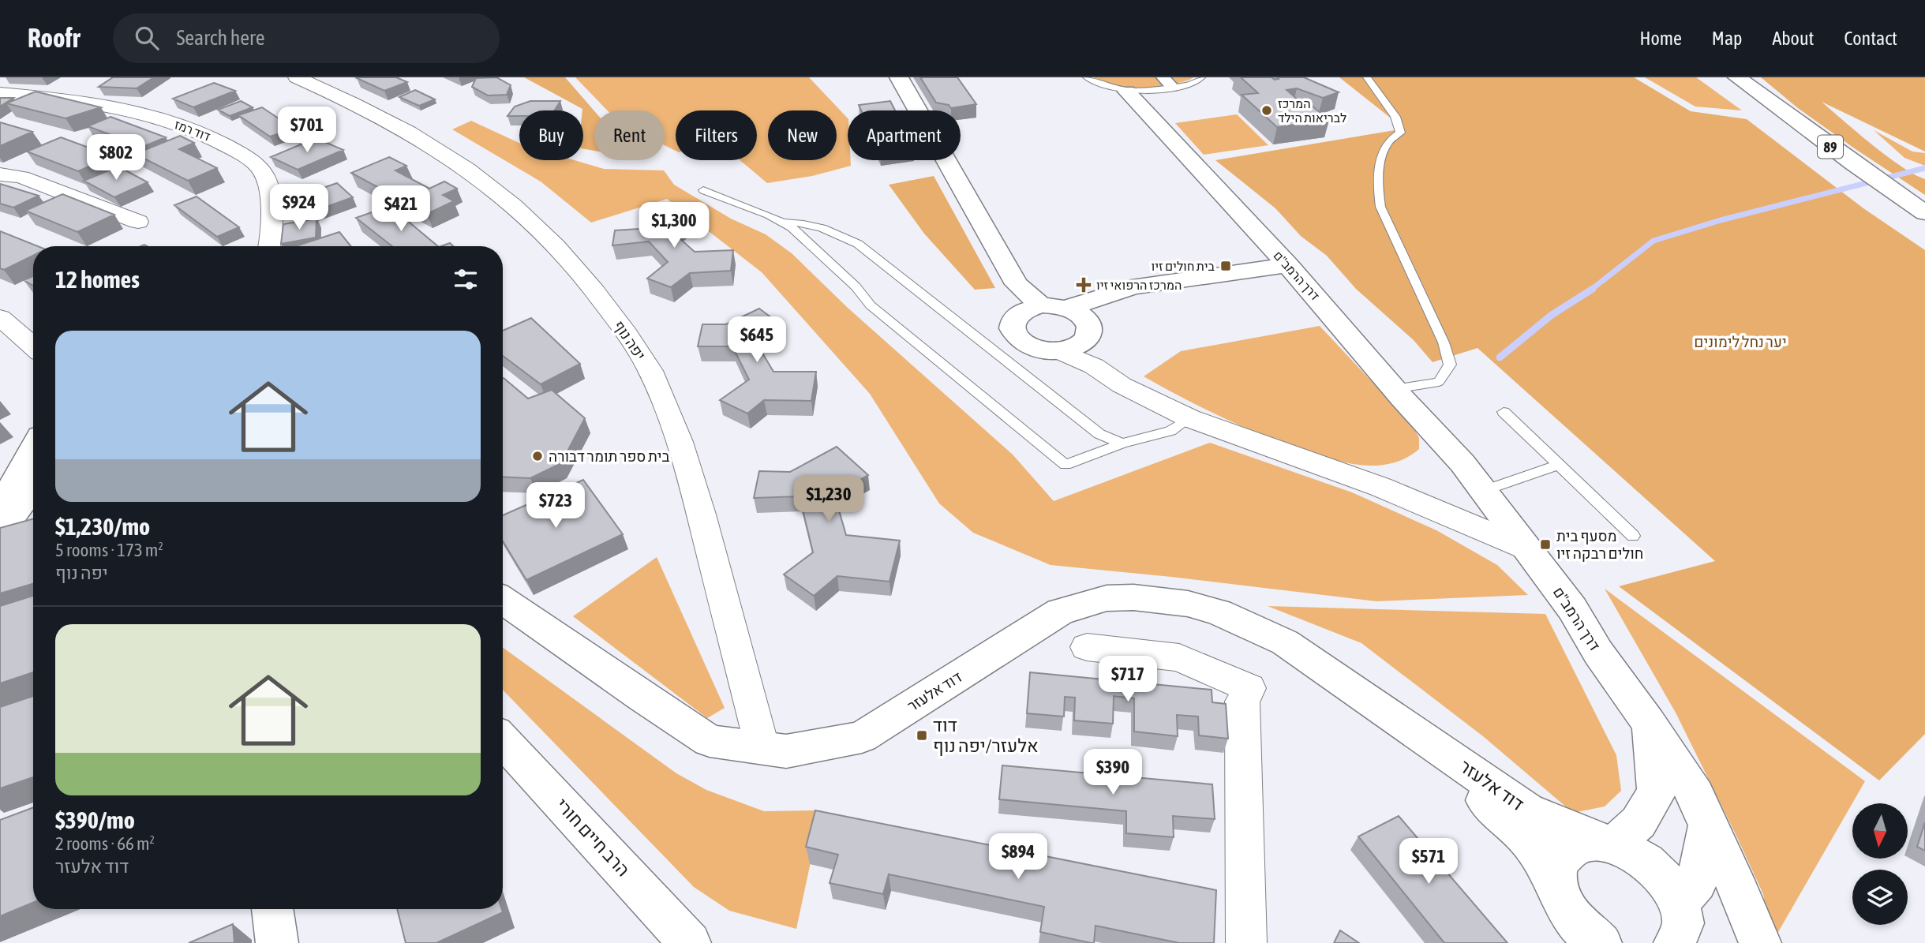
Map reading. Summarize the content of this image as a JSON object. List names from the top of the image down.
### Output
{
  "streets": {
    "main road": [
      "89",
      "דרך הרמב\"ם",
      "דוד אלעזר",
      "הרב חיים חורי"
    ],
    "street": ["דוד רמז", "יפה נוף"]
  },
  "crossings": [
    ["דרך הרמב\"ם", "דוד אלעזר"],
    ["יפה נוף", "דוד אלעזר"]
  ],
  "parks": ["יער נחל לימונים"],
  "places": {
    "other": ["המרכז לבריאות הילד", "בית ספר תומר דבורה"],
    "transit": ["בית חולים זיו", "מסעף בית חולים רבקה זיו", "דוד אלעזר/יפה נוף"],
    "health": ["המרכז הרפואי זיו"]
  },
  "north": "bottom",
  "page": {
    "header": "Roofr",
    "search": "Search here",
    "nav": [
      "Home",
      "Map",
      "About",
      "Contact"
    ],
    "price": [
      "$701",
      "$802",
      "$924",
      "$421",
      "$1,300",
      "$645",
      "$1,230",
      "$723",
      "$717",
      "$390",
      "$894",
      "$571"
    ],
    "chip": [
      "Buy",
      "Rent",
      "Filters",
      "New",
      "Apartment"
    ],
    "heading": "12 homes",
    "list": [
      {
        "name": "$1,230/mo",
        "note": "5 rooms · 173 m² · יפה נוף"
      },
      {
        "name": "$390/mo",
        "note": "2 rooms · 66 m² · דוד אלעזר"
      }
    ]
  }
}
